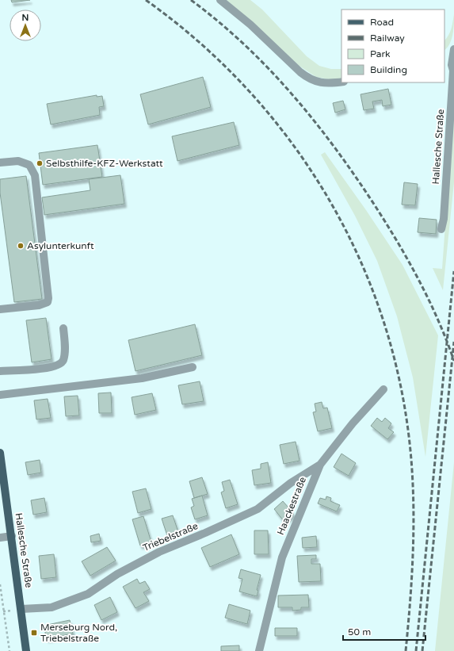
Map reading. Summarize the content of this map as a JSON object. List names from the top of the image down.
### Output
{
  "streets": {
    "main road": ["Hallesche Straße"],
    "street": ["Haackestraße", "Triebelstraße"]
  },
  "crossings": [
    ["Hallesche Straße", "Triebelstraße"],
    ["Haackestraße", "Triebelstraße"]
  ],
  "places": {
    "other": ["Selbsthilfe-KFZ-Werkstatt", "Asylunterkunft"],
    "transit": ["Merseburg Nord, Triebelstraße"]
  },
  "legend": [
    "Road",
    "Railway",
    "Park",
    "Building"
  ],
  "scale_bar": "50 m",
  "north": "top"
}
